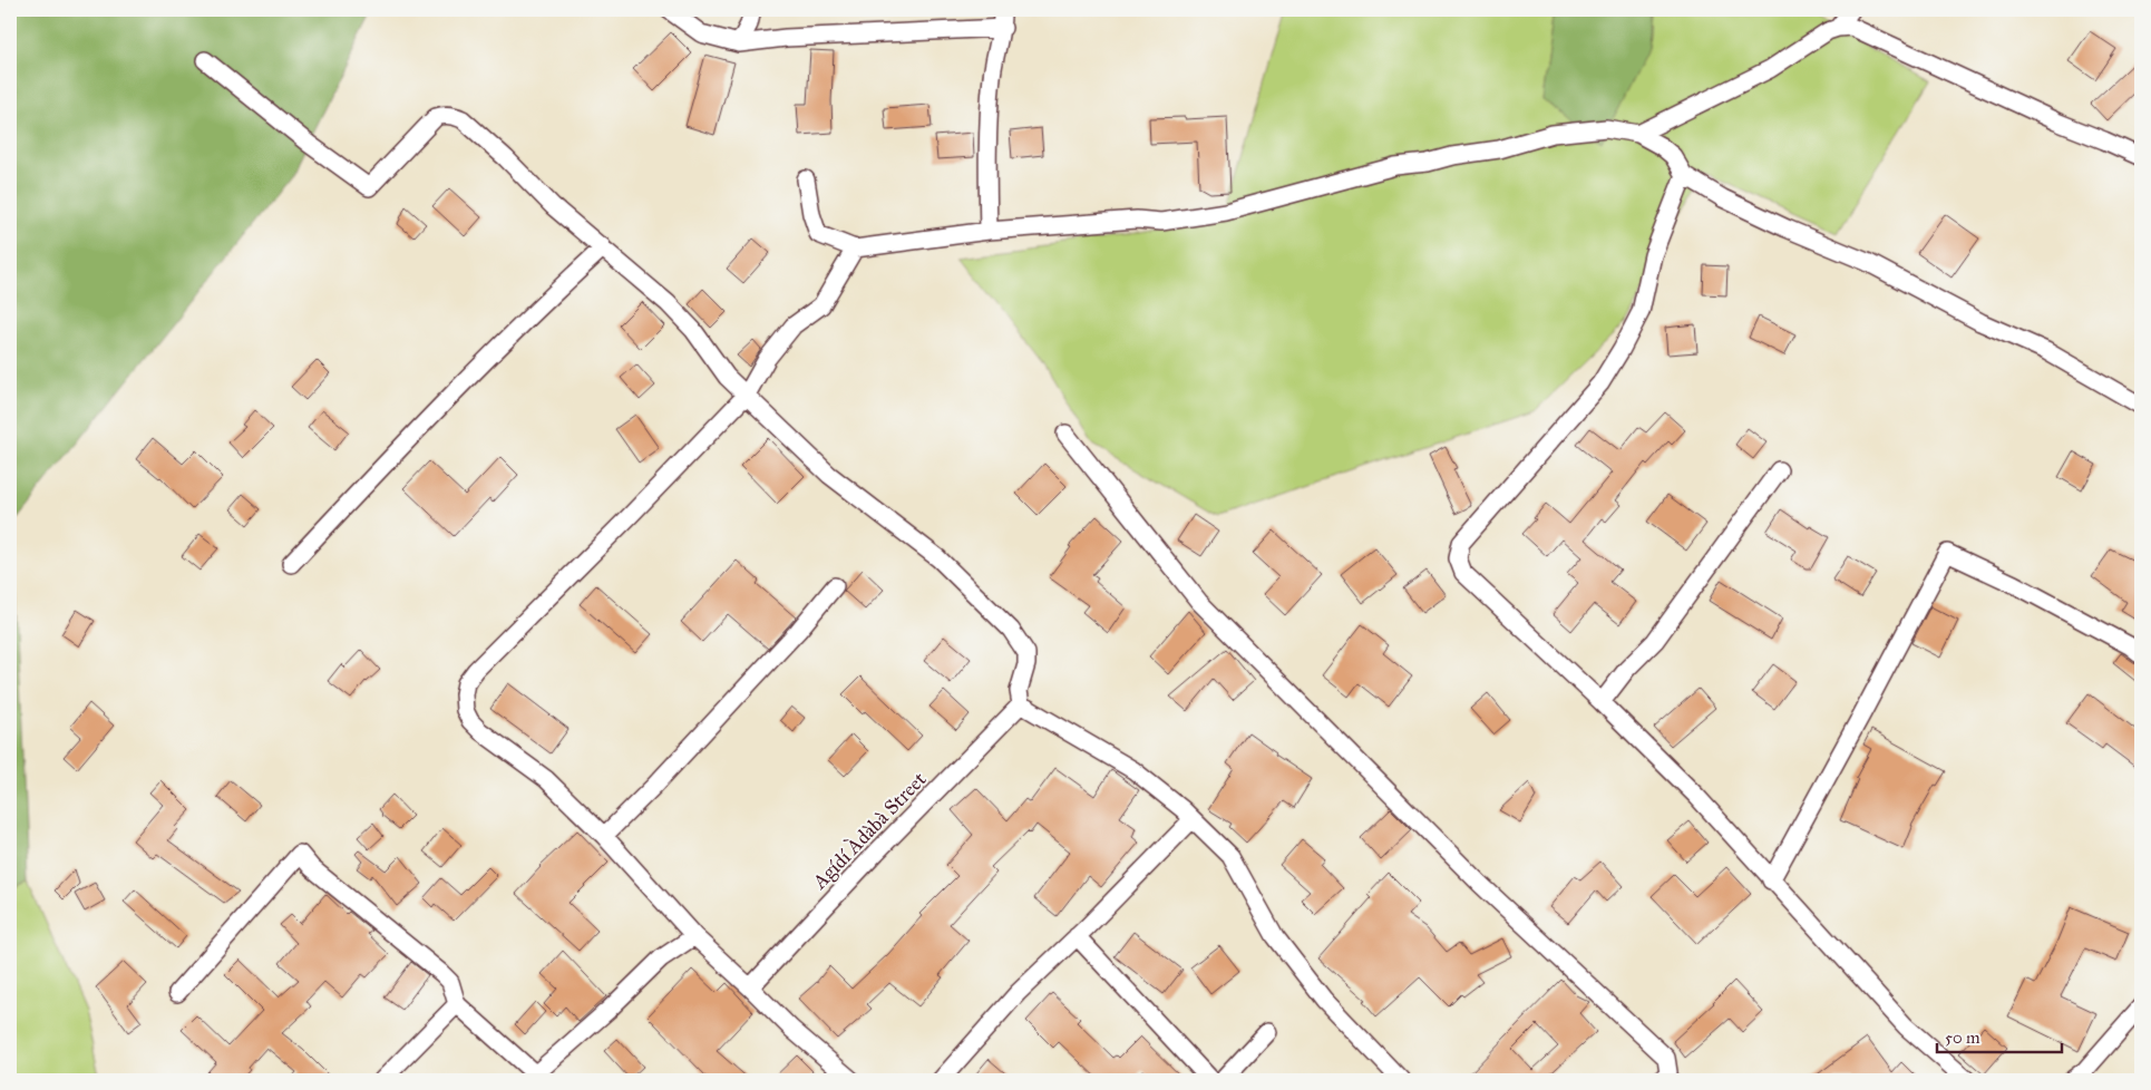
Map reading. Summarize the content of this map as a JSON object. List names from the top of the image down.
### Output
{
  "streets": {
    "street": ["Agídí Àdàbà Street"]
  },
  "scale_bar": "50 m"
}
